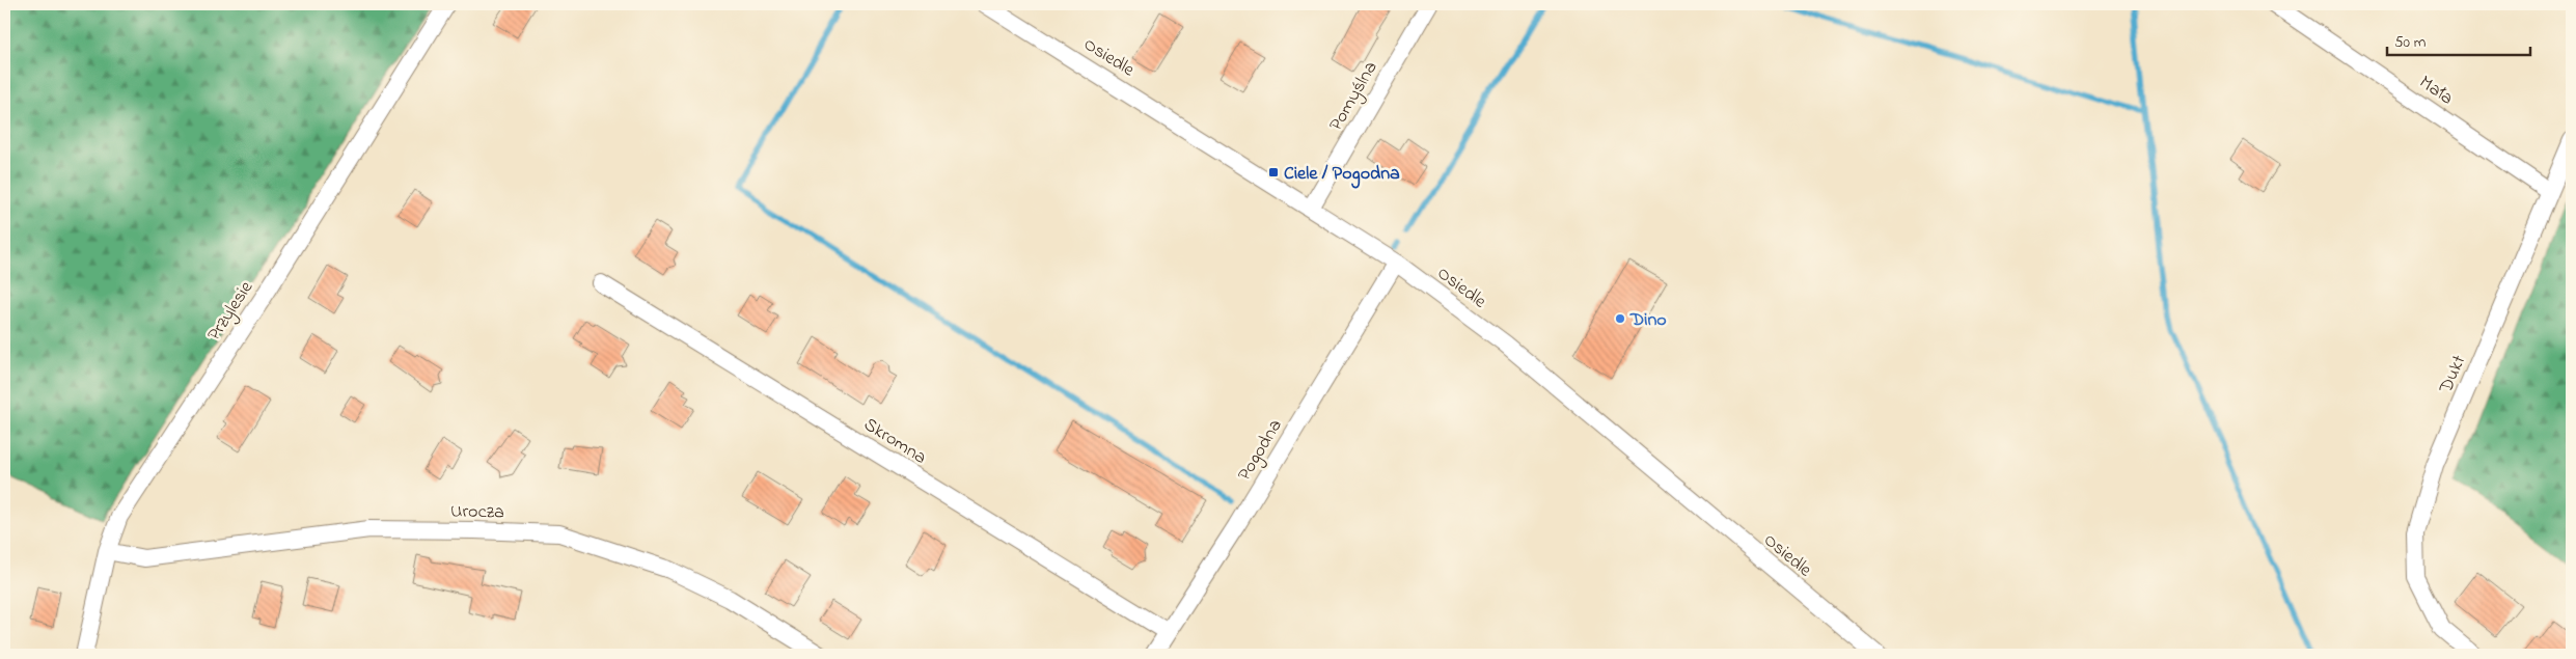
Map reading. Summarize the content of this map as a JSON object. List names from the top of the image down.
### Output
{
  "streets": {
    "street": [
      "Osiedle",
      "Mała",
      "Pomyślna",
      "Przylesie",
      "Dukt",
      "Skromna",
      "Pogodna",
      "Urocza"
    ]
  },
  "crossings": [
    ["Osiedle", "Pomyślna"],
    ["Osiedle", "Pogodna"],
    ["Mała", "Dukt"],
    ["Przylesie", "Urocza"],
    ["Skromna", "Pogodna"]
  ],
  "places": {
    "transit": ["Ciele / Pogodna"],
    "other": ["Dino"]
  },
  "scale_bar": "50 m"
}
